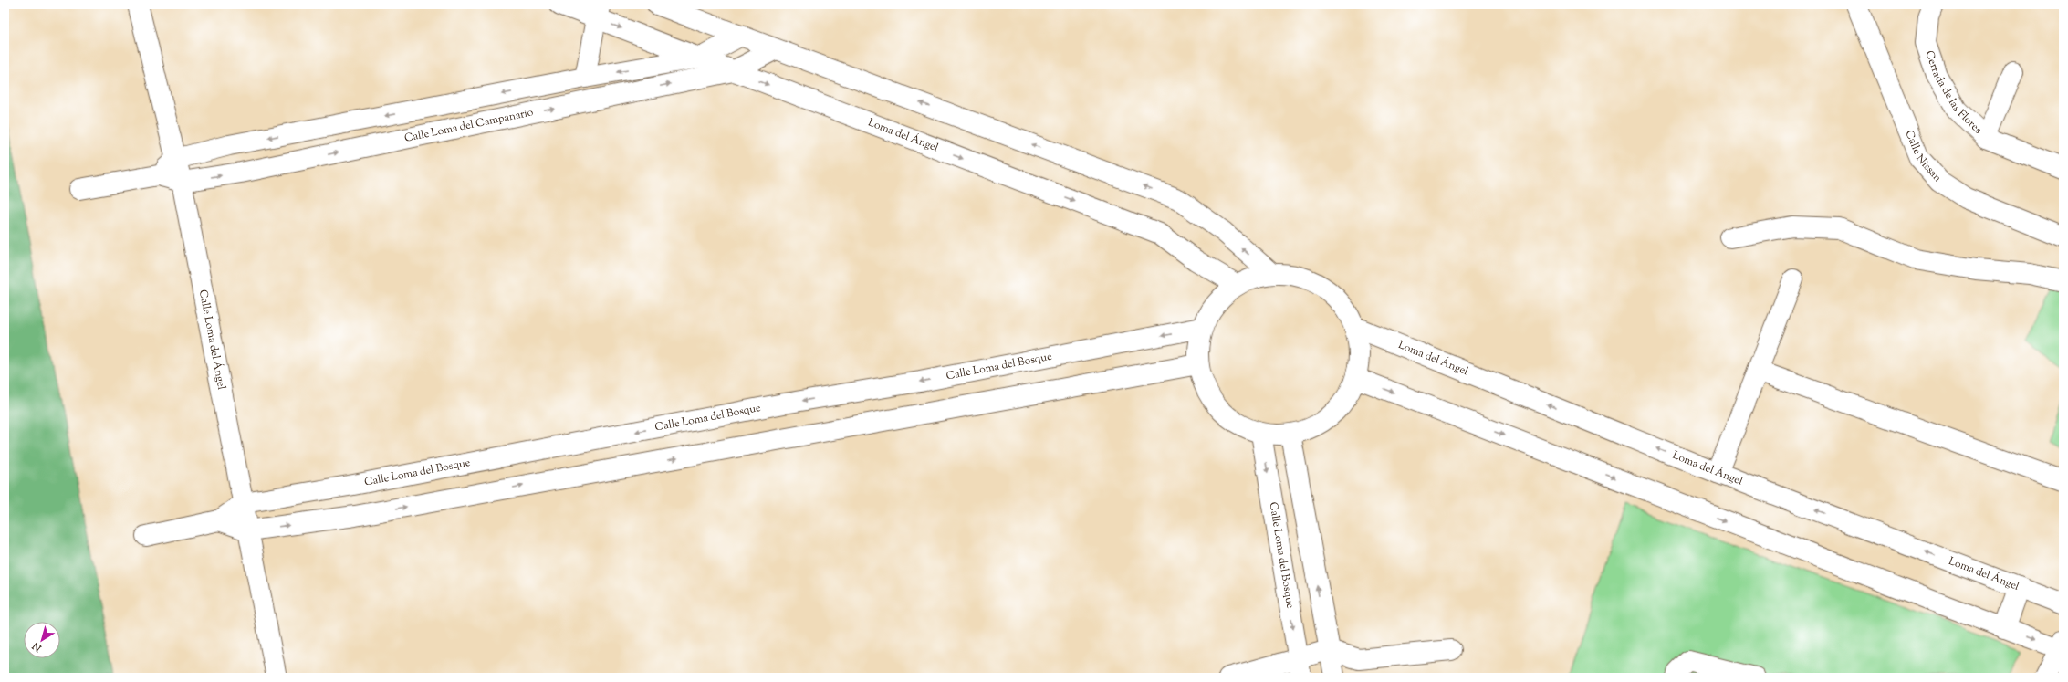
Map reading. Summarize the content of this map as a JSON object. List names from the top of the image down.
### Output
{
  "streets": {
    "street": [
      "Cerrada de las Flores",
      "Calle Loma del Campanario",
      "Loma del Ángel",
      "Calle Nissan",
      "Calle Loma del Ángel",
      "Calle Loma del Bosque"
    ]
  },
  "crossings": [
    ["Calle Loma del Campanario", "Loma del Ángel"],
    ["Calle Loma del Campanario", "Calle Loma del Ángel"],
    ["Calle Loma del Ángel", "Calle Loma del Bosque"]
  ],
  "north": "bottom left"
}
